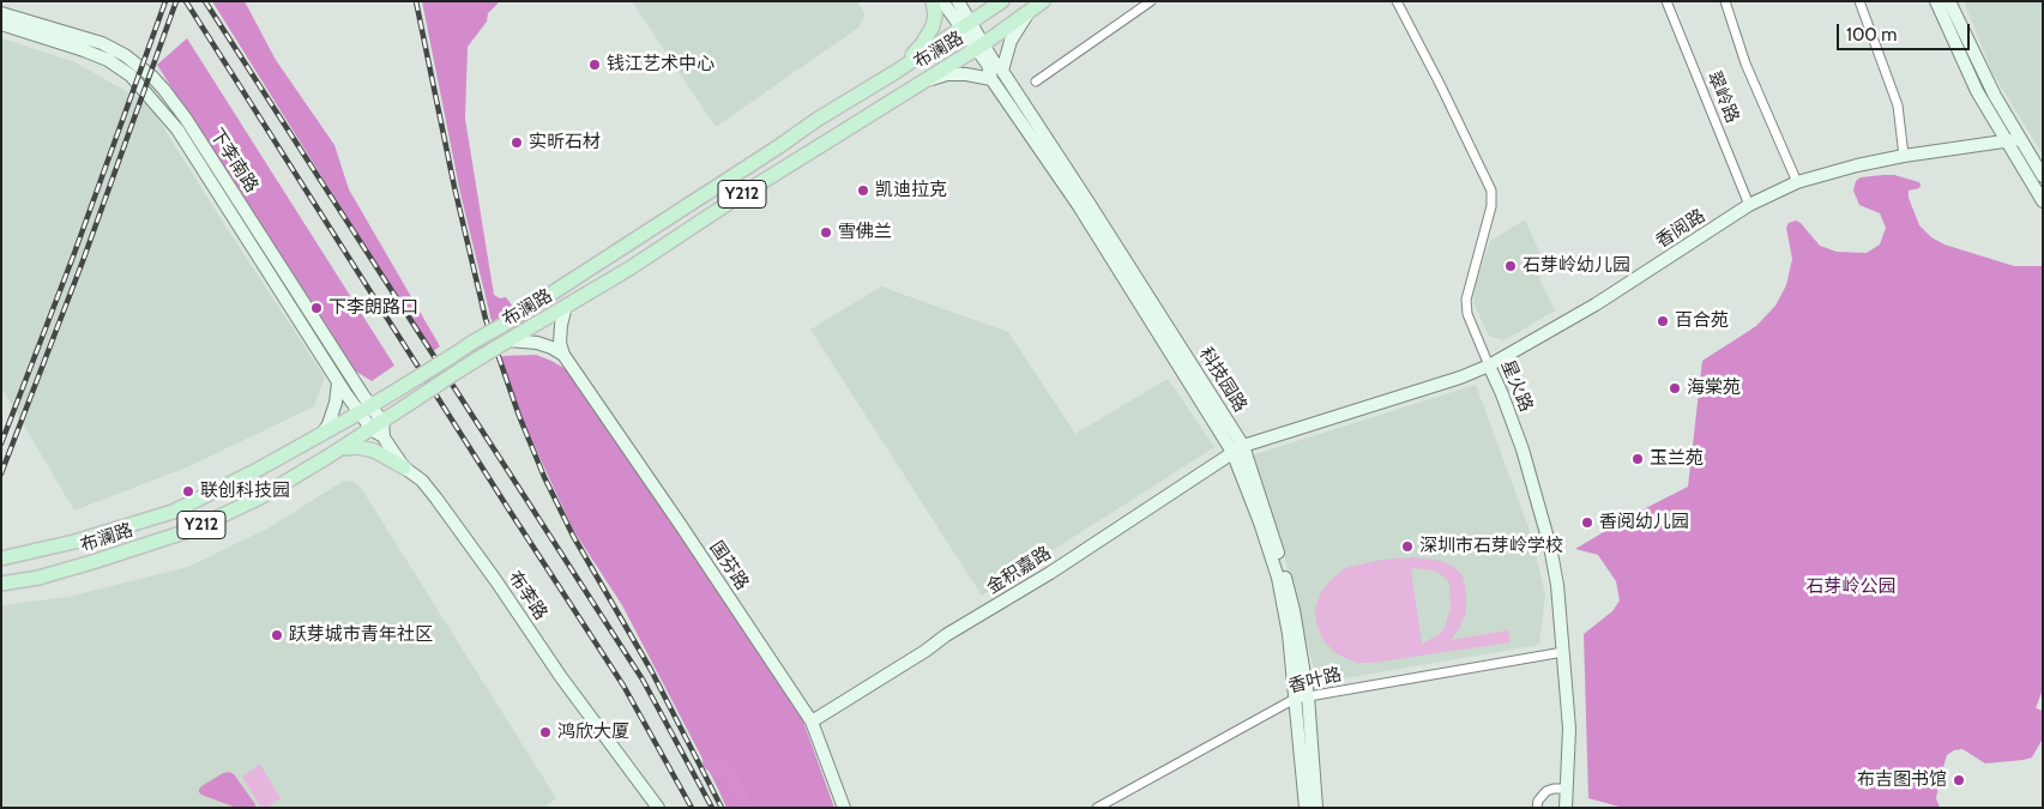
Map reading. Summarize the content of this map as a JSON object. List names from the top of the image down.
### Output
{
  "streets": {
    "main road": [
      "布澜路",
      "下李南路",
      "Y212",
      "香阅路",
      "科技园路",
      "星火路",
      "国芬路",
      "金积嘉路",
      "布李路"
    ],
    "street": ["翠岭路", "香叶路"]
  },
  "crossings": [
    ["布澜路", "下李南路"],
    ["布澜路", "科技园路"],
    ["布澜路", "布李路"],
    ["翠岭路", "香阅路"],
    ["下李南路", "布李路"],
    ["香阅路", "科技园路"],
    ["香阅路", "星火路"],
    ["香阅路", "金积嘉路"],
    ["科技园路", "金积嘉路"],
    ["科技园路", "香叶路"],
    ["星火路", "香叶路"],
    ["国芬路", "金积嘉路"]
  ],
  "parks": ["石芽岭公园"],
  "places": [
    "钱江艺术中心",
    "实昕石材",
    "凯迪拉克",
    "雪佛兰",
    "石芽岭幼儿园",
    "下李朗路口",
    "百合苑",
    "海棠苑",
    "玉兰苑",
    "联创科技园",
    "香阅幼儿园",
    "深圳市石芽岭学校",
    "跃芽城市青年社区",
    "鸿欣大厦",
    "布吉图书馆"
  ],
  "scale_bar": "100 m"
}
